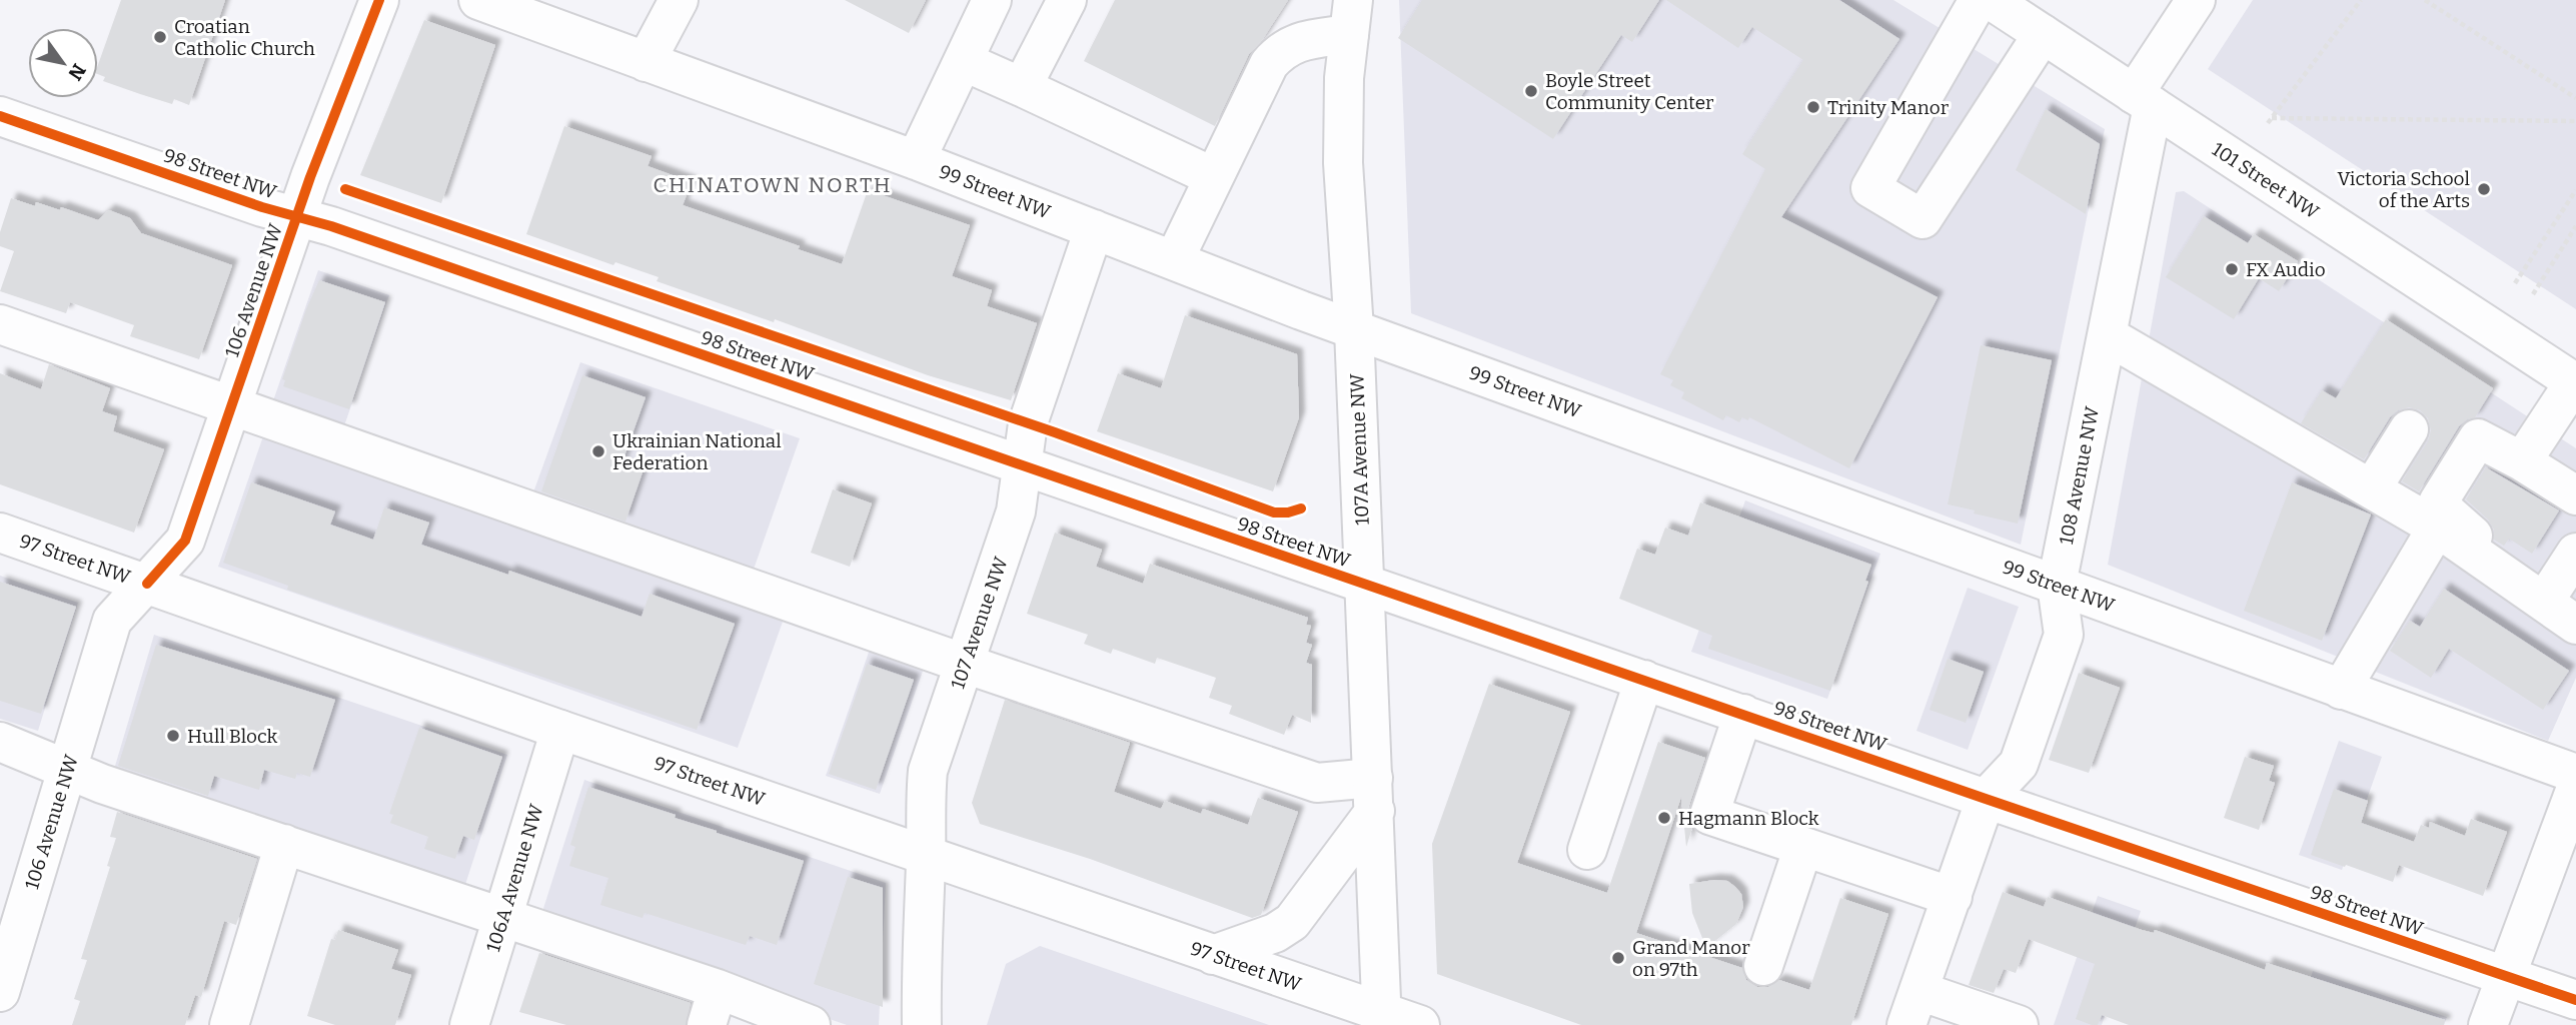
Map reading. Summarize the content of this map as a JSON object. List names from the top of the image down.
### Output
{
  "streets": {
    "street": [
      "98 Street NW",
      "101 Street NW",
      "99 Street NW",
      "106 Avenue NW",
      "107A Avenue NW",
      "108 Avenue NW",
      "97 Street NW",
      "107 Avenue NW",
      "106A Avenue NW"
    ]
  },
  "crossings": [
    ["98 Street NW", "106 Avenue NW"],
    ["98 Street NW", "107A Avenue NW"],
    ["98 Street NW", "108 Avenue NW"],
    ["98 Street NW", "107 Avenue NW"],
    ["101 Street NW", "108 Avenue NW"],
    ["99 Street NW", "107A Avenue NW"],
    ["99 Street NW", "108 Avenue NW"],
    ["99 Street NW", "107 Avenue NW"],
    ["106 Avenue NW", "97 Street NW"],
    ["107A Avenue NW", "97 Street NW"],
    ["97 Street NW", "107 Avenue NW"],
    ["97 Street NW", "106A Avenue NW"]
  ],
  "districts": ["CHINATOWN NORTH"],
  "places": [
    "Croatian Catholic Church",
    "Boyle Street Community Center",
    "Trinity Manor",
    "Victoria School of the Arts",
    "FX Audio",
    "Ukrainian National Federation",
    "Hull Block",
    "Hagmann Block",
    "Grand Manor on 97th"
  ],
  "north": "bottom right"
}
